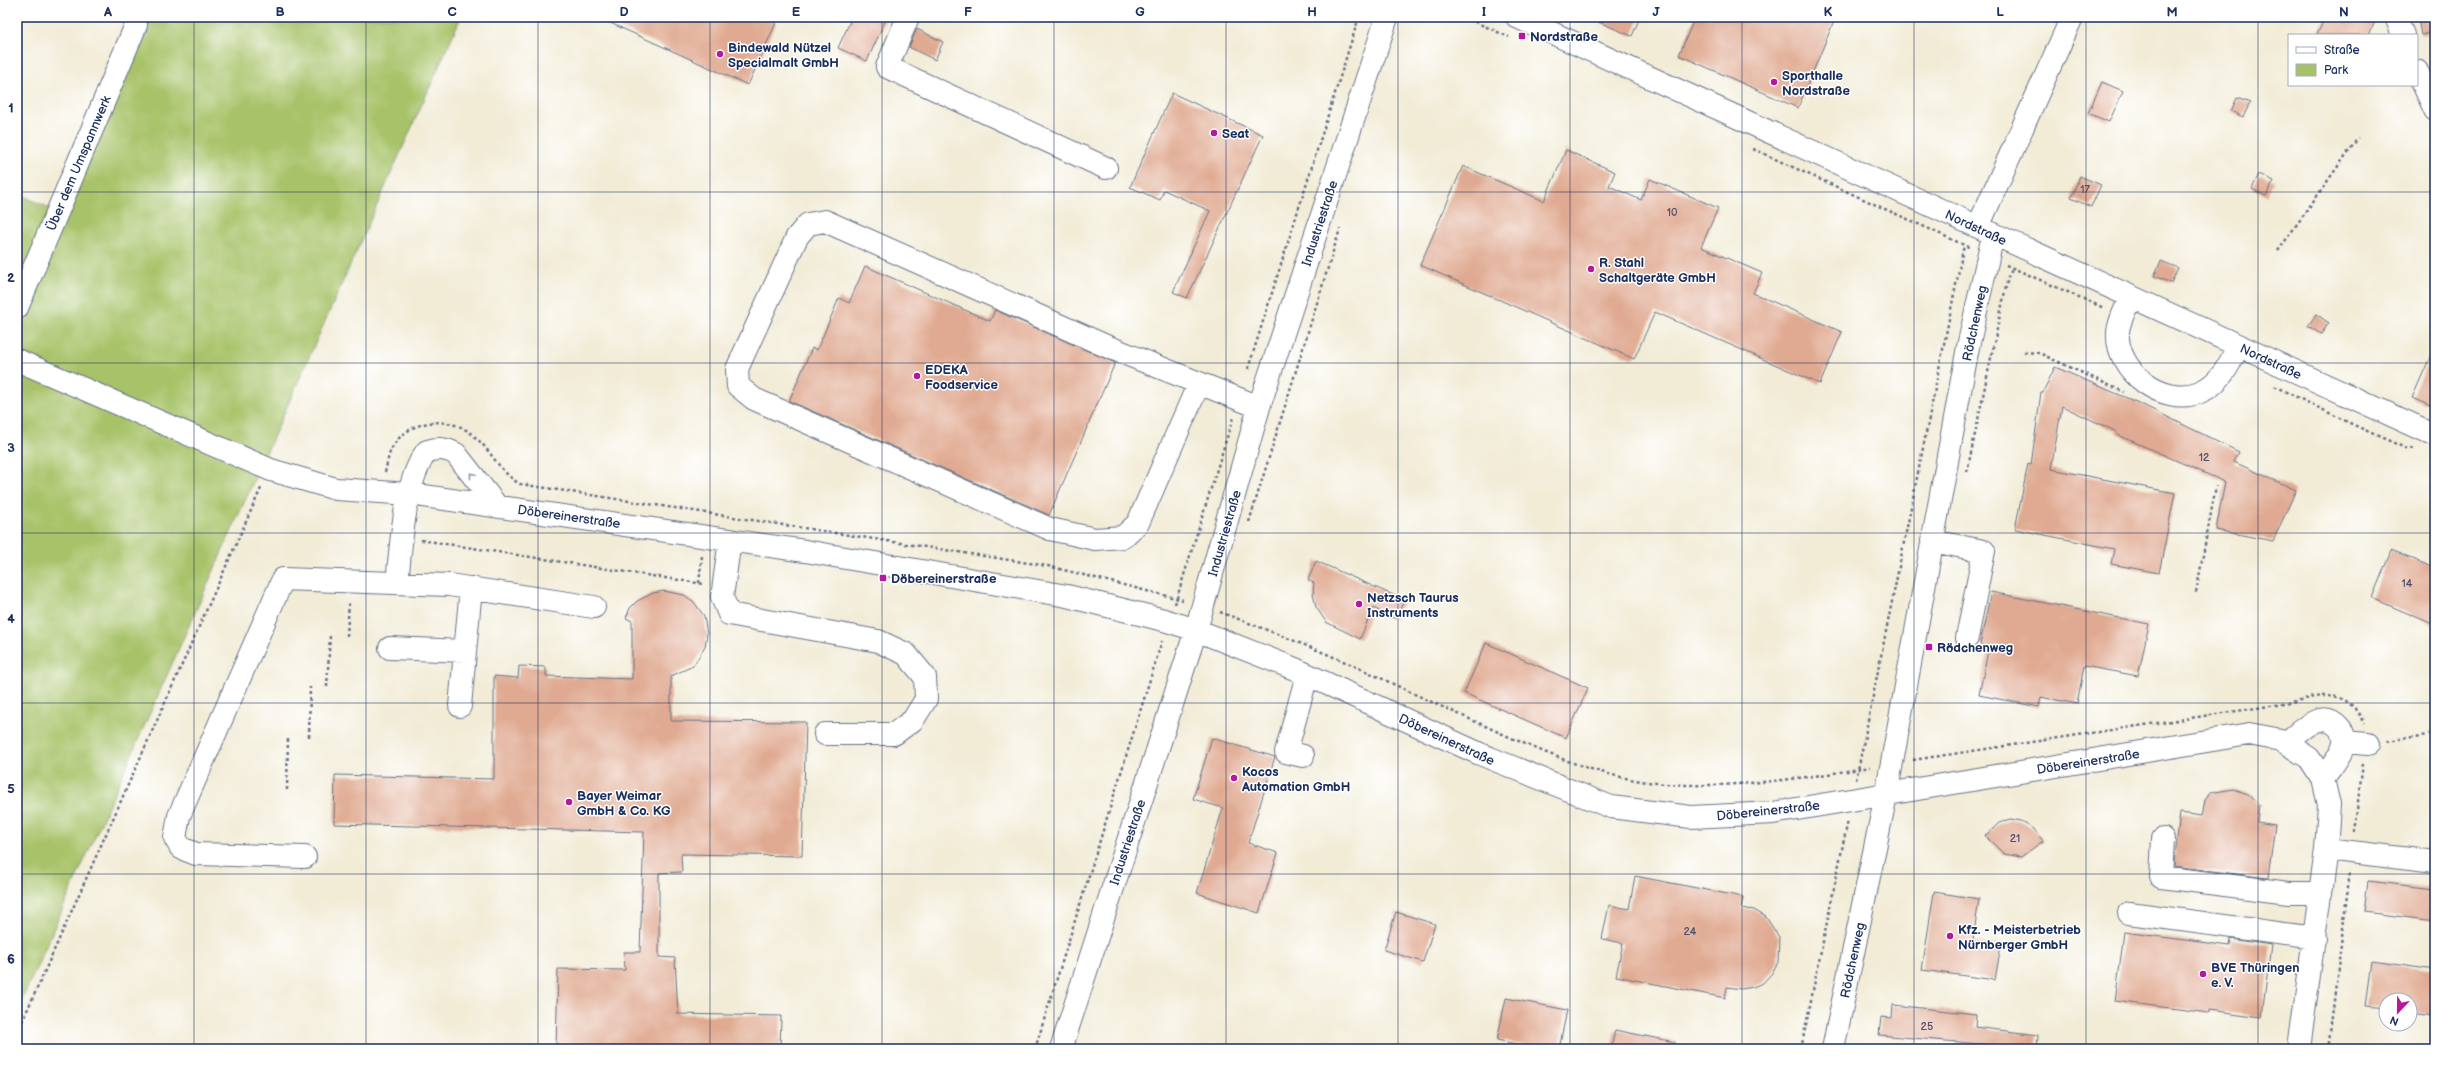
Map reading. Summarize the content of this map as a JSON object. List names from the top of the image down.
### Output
{
  "streets": {
    "street": [
      "Über dem Umspannwerk",
      "Industriestraße",
      "Nordstraße",
      "Rödchenweg",
      "Döbereinerstraße"
    ]
  },
  "crossings": [
    ["Industriestraße", "Döbereinerstraße"],
    ["Nordstraße", "Rödchenweg"],
    ["Rödchenweg", "Döbereinerstraße"]
  ],
  "places": {
    "transit": ["Nordstraße", "Döbereinerstraße", "Rödchenweg"],
    "other": [
      "Bindewald Nützel Specialmalt GmbH",
      "Sporthalle Nordstraße",
      "Seat",
      "R. Stahl Schaltgeräte GmbH",
      "EDEKA Foodservice",
      "Netzsch Taurus Instruments",
      "Kocos Automation GmbH",
      "Bayer Weimar GmbH & Co. KG",
      "Kfz. - Meisterbetrieb Nürnberger GmbH",
      "BVE Thüringen e. V."
    ]
  },
  "house_numbers": [
    "17",
    "10",
    "12",
    "14",
    "21",
    "24",
    "25"
  ],
  "legend": ["Straße", "Park"],
  "north": "bottom",
  "grid": {
    "columns": [
      "A",
      "B",
      "C",
      "D",
      "E",
      "F",
      "G",
      "H",
      "I",
      "J",
      "K",
      "L",
      "M",
      "N"
    ],
    "rows": [
      "1",
      "2",
      "3",
      "4",
      "5",
      "6"
    ]
  }
}
